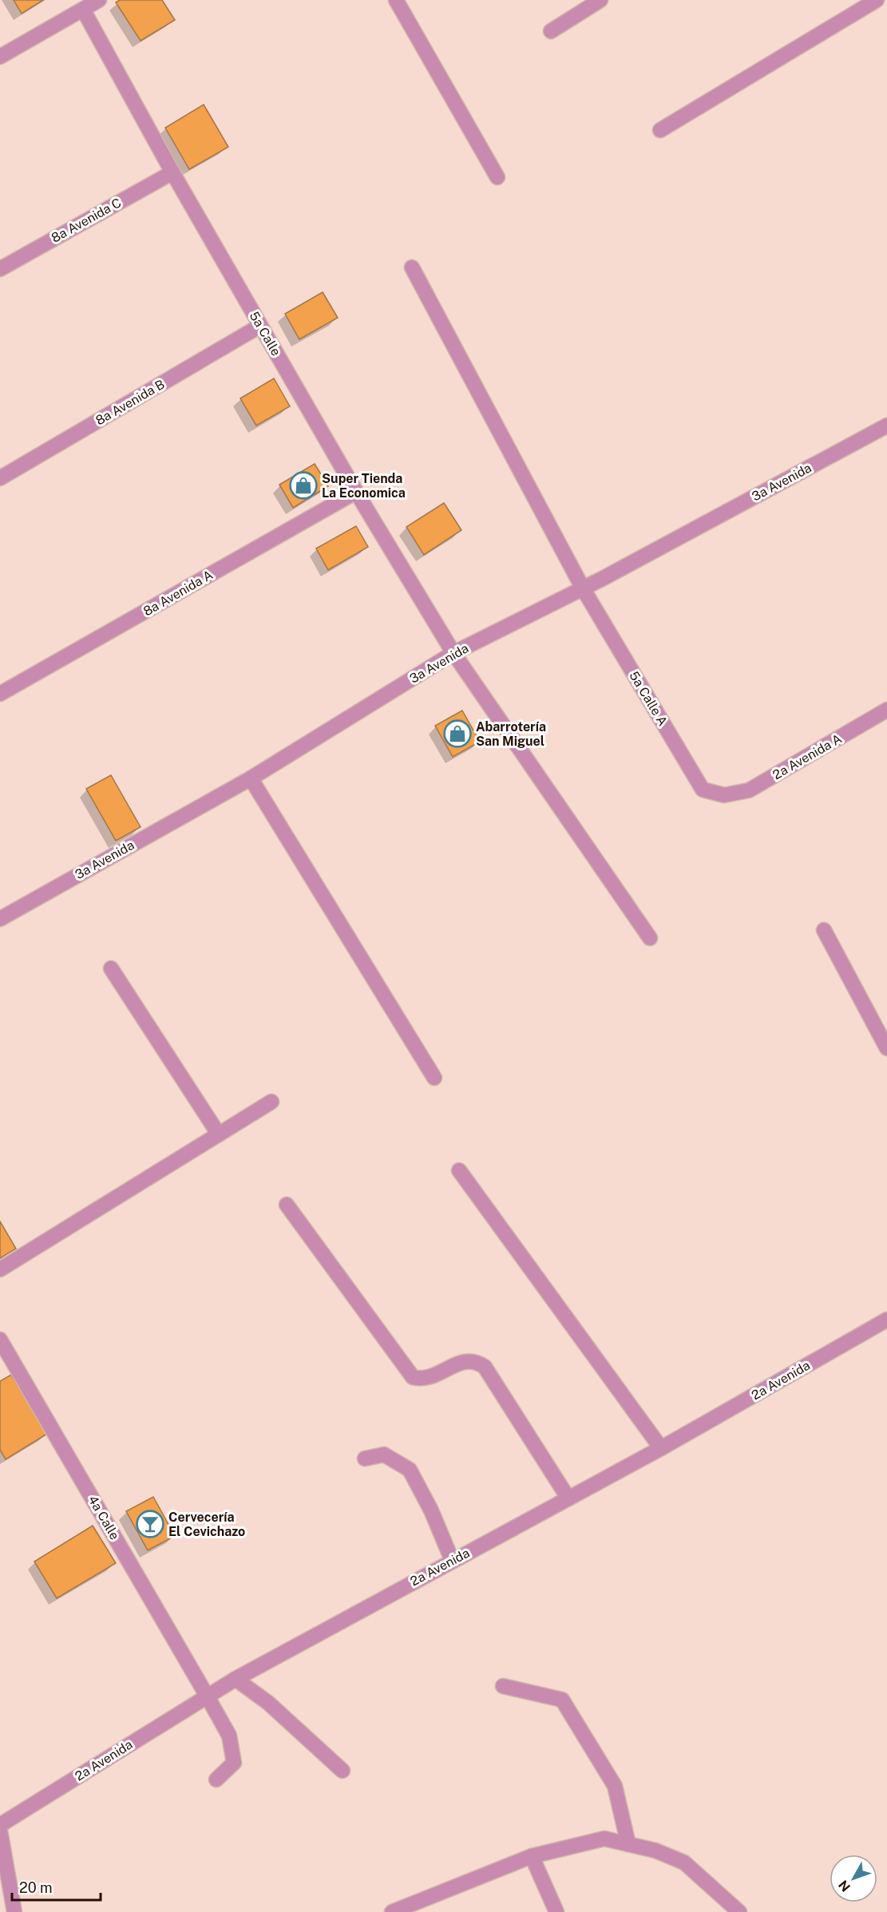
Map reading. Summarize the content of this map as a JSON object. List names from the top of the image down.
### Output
{
  "streets": {
    "street": [
      "8a Avenida C",
      "5a Calle",
      "8a Avenida B",
      "3a Avenida",
      "8a Avenida A",
      "5a Calle A",
      "2a Avenida A",
      "2a Avenida",
      "4a Calle"
    ]
  },
  "crossings": [
    ["8a Avenida C", "5a Calle"],
    ["5a Calle", "8a Avenida B"],
    ["5a Calle", "3a Avenida"],
    ["5a Calle", "8a Avenida A"],
    ["3a Avenida", "5a Calle A"],
    ["5a Calle A", "2a Avenida A"],
    ["2a Avenida", "4a Calle"]
  ],
  "places": {
    "shop": ["Super Tienda La Economica", "Abarrotería San Miguel"],
    "bar": ["Cervecería El Cevichazo"]
  },
  "scale_bar": "20 m",
  "north": "bottom left"
}
